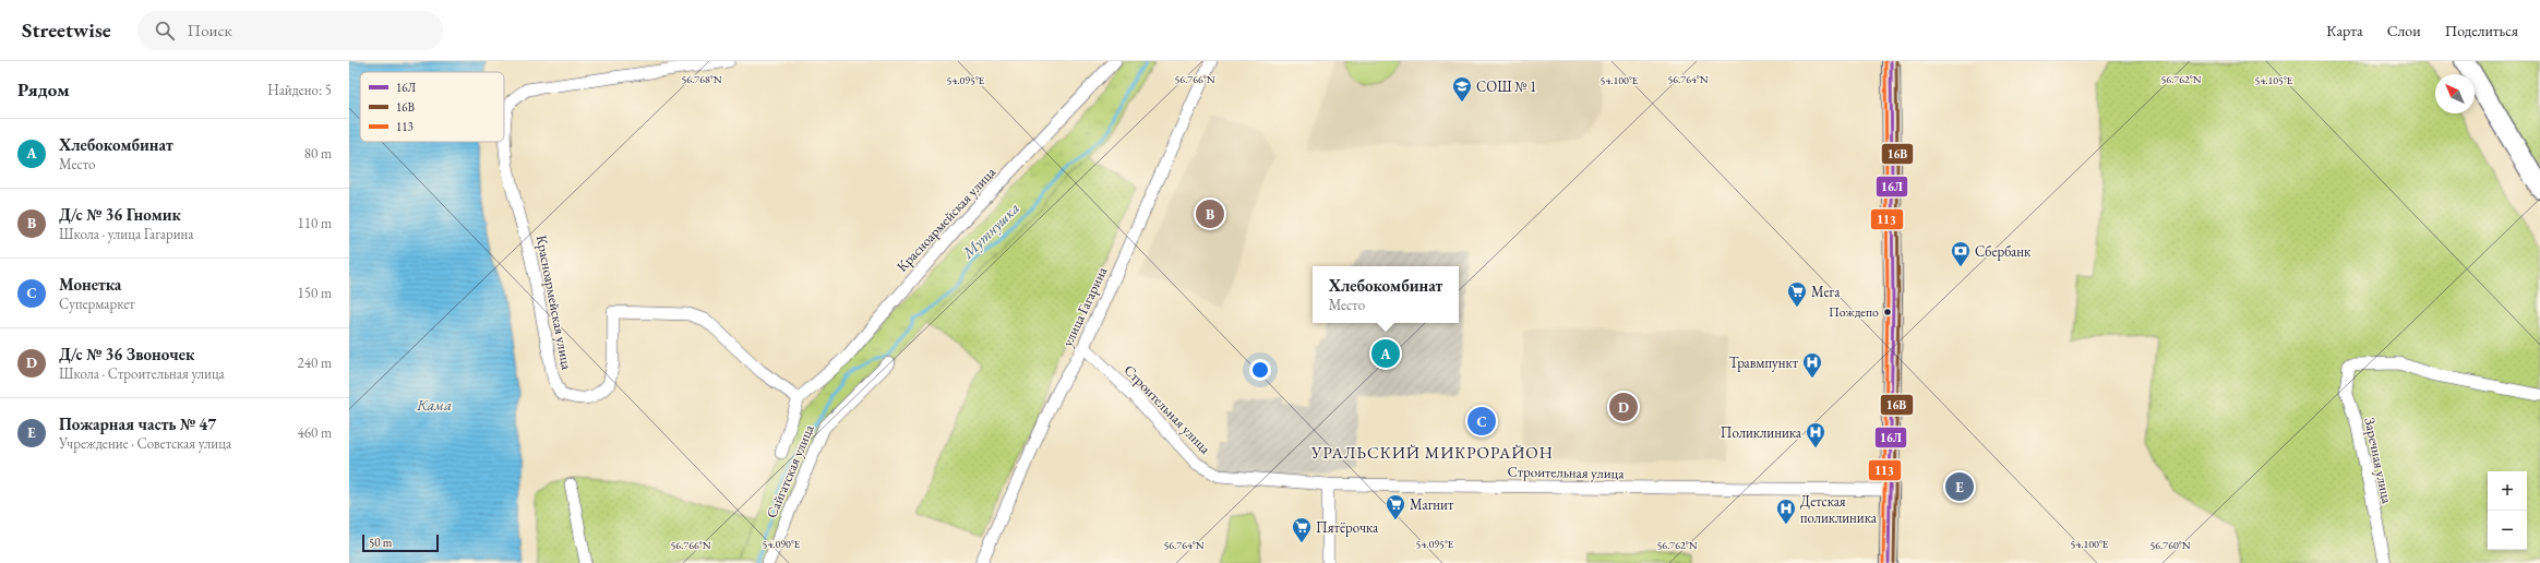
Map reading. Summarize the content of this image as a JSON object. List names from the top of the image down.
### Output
{
  "streets": {
    "street": [
      "Красноармейская улица",
      "улица Гагарина",
      "Строительная улица",
      "Заречная улица",
      "Сайгатская улица"
    ]
  },
  "crossings": [
    ["улица Гагарина", "Строительная улица"]
  ],
  "districts": ["УРАЛЬСКИЙ МИКРОРАЙОН"],
  "water": ["Мутнушка", "Кама"],
  "places": {
    "school or university": ["СОШ № 1"],
    "bank": ["Сбербанк"],
    "supermarket": ["Мега", "Магнит", "Пятёрочка"],
    "other": ["Пождепо"],
    "hospital": ["Травмпункт", "Поликлиника", "Детская поликлиника"]
  },
  "lines": ["transit line 16Л", "transit line 16В", "transit line 113"],
  "legend": ["16Л", "16В", "113"],
  "scale_bar": "50 m",
  "north": "top left",
  "page": {
    "header": "Streetwise",
    "search": "Поиск",
    "nav": ["Карта", "Слои", "Поделиться"],
    "heading": ["Рядом", "Найдено: 5"],
    "list": [
      {
        "mark": "A",
        "name": "Хлебокомбинат",
        "note": "Место",
        "value": "80 m"
      },
      {
        "mark": "B",
        "name": "Д/с № 36 Гномик",
        "note": "Школа · улица Гагарина",
        "value": "110 m"
      },
      {
        "mark": "C",
        "name": "Монетка",
        "note": "Супермаркет",
        "value": "150 m"
      },
      {
        "mark": "D",
        "name": "Д/с № 36 Звоночек",
        "note": "Школа · Строительная улица",
        "value": "240 m"
      },
      {
        "mark": "E",
        "name": "Пожарная часть № 47",
        "note": "Учреждение · Советская улица",
        "value": "460 m"
      }
    ],
    "pins": [
      "B",
      "A",
      "D",
      "C",
      "E"
    ],
    "popup": ["Хлебокомбинат", "Место"],
    "map_buttons": ["+", "−"],
    "scale": "50 m"
  },
  "coordinates": [
    "56.768°N",
    "56.766°N",
    "56.764°N",
    "56.762°N",
    "54.095°E",
    "54.100°E",
    "54.105°E",
    "54.090°E",
    "56.760°N"
  ]
}
